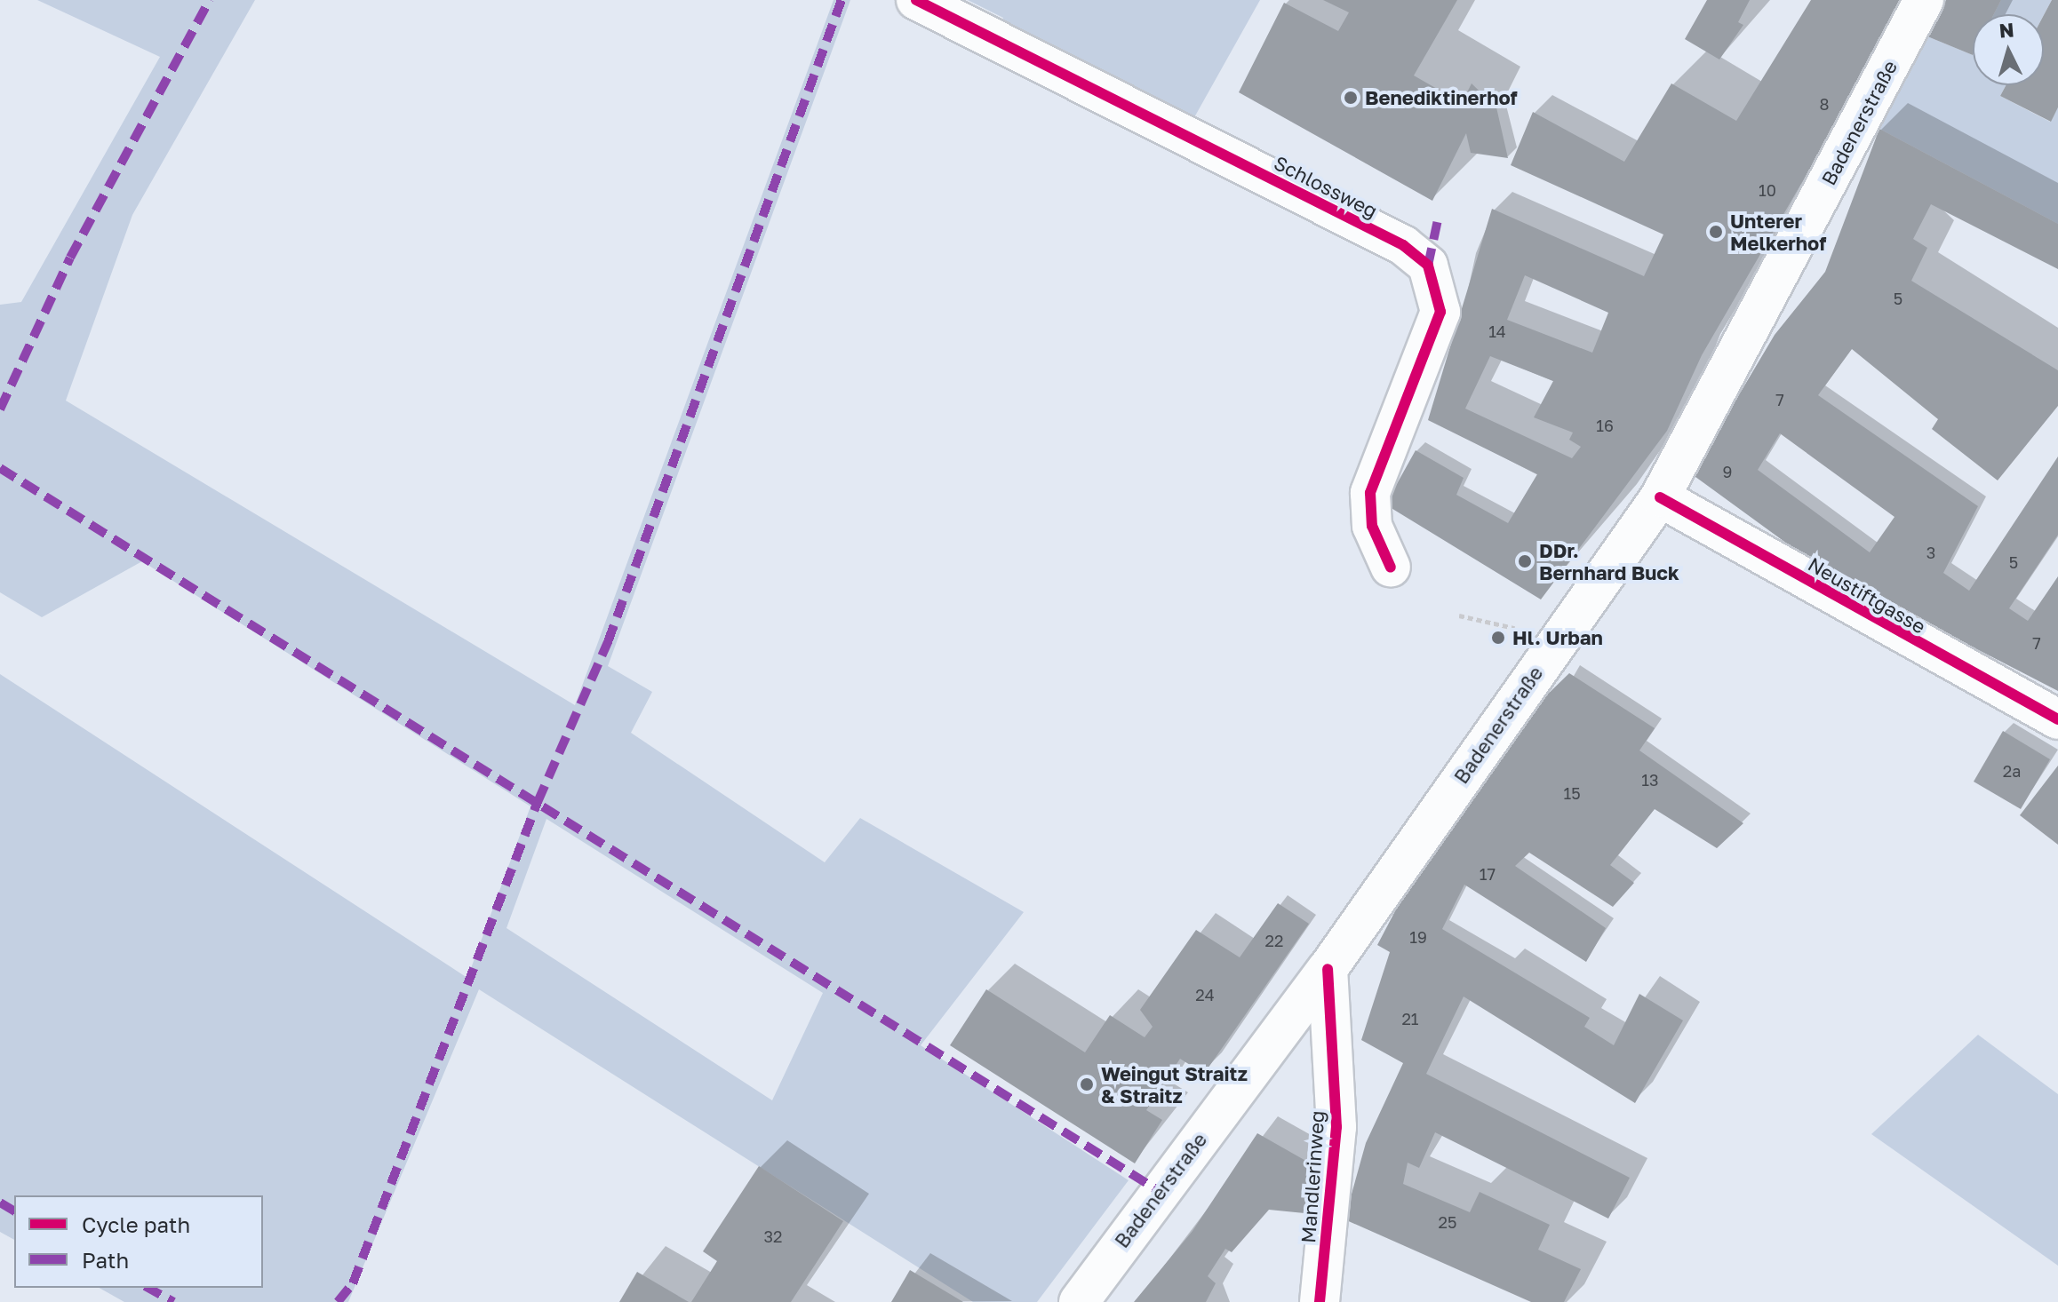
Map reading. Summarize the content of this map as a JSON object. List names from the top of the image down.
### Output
{
  "streets": {
    "street": [
      "Badenerstraße",
      "Schlossweg",
      "Neustiftgasse",
      "Mandlerinweg"
    ]
  },
  "crossings": [
    ["Badenerstraße", "Neustiftgasse"],
    ["Badenerstraße", "Mandlerinweg"]
  ],
  "places": [
    "Benediktinerhof",
    "Unterer Melkerhof",
    "DDr. Bernhard Buck",
    "Hl. Urban",
    "Weingut Straitz & Straitz"
  ],
  "house_numbers": [
    "8",
    "10",
    "5",
    "14",
    "7",
    "16",
    "9",
    "3",
    "5",
    "7",
    "2a",
    "13",
    "15",
    "17",
    "19",
    "22",
    "24",
    "21",
    "25",
    "32"
  ],
  "legend": ["Cycle path", "Path"],
  "north": "top"
}
